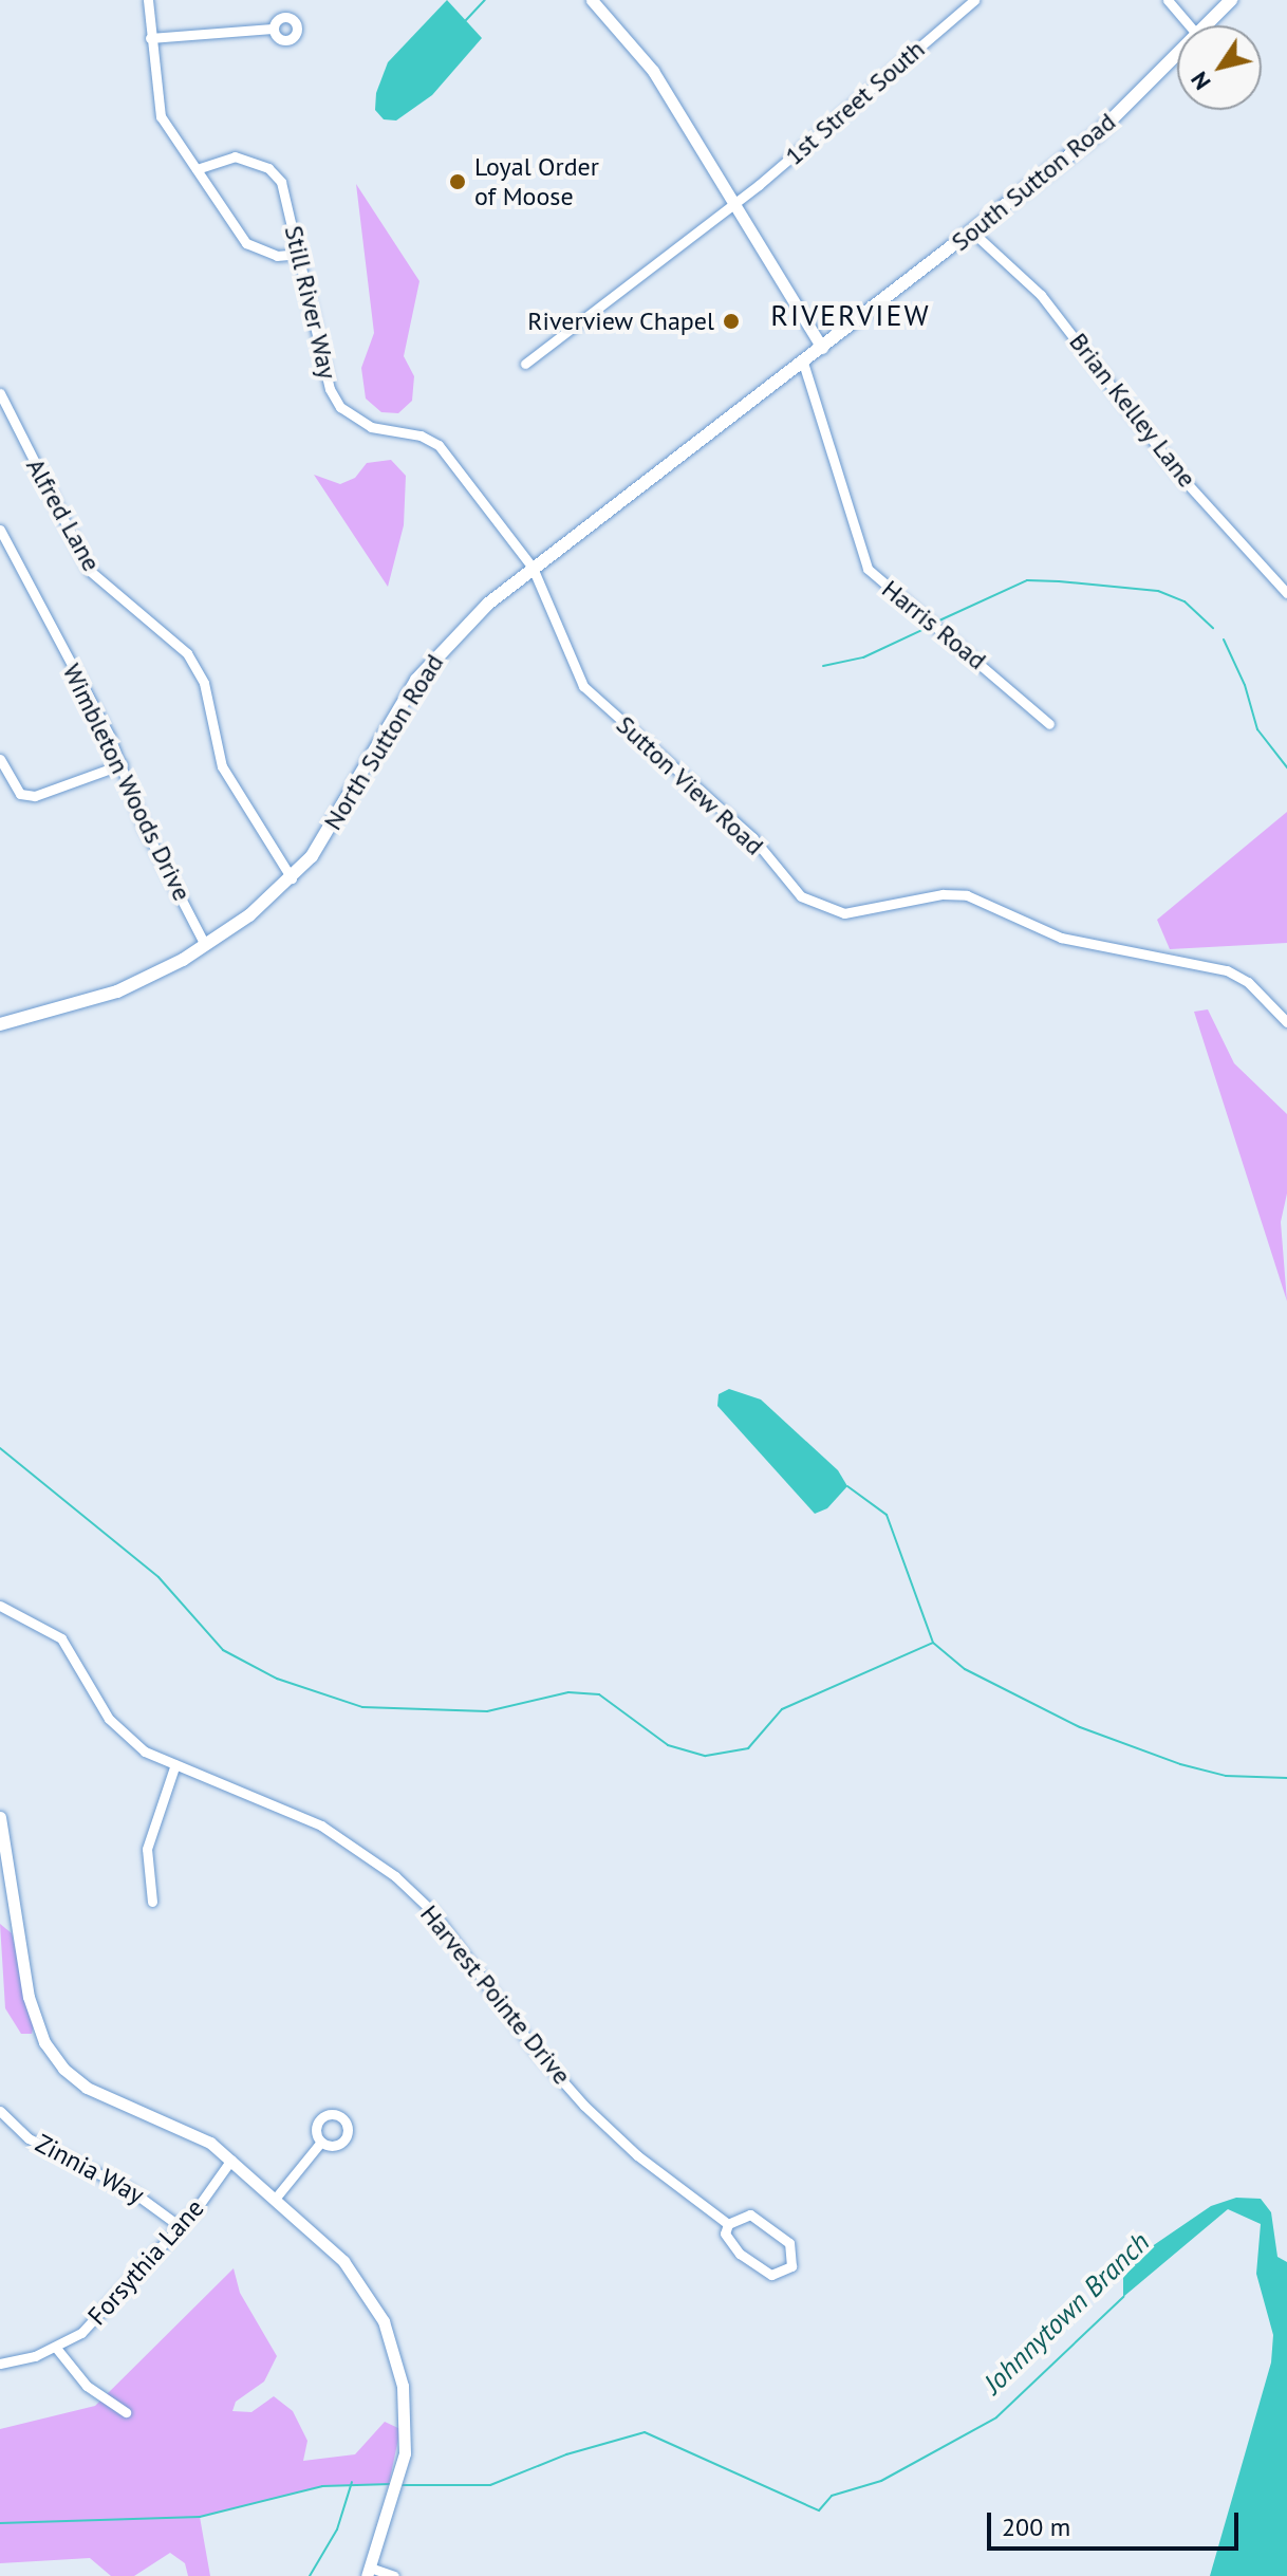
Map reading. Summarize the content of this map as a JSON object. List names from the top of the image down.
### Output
{
  "streets": {
    "main road": ["South Sutton Road", "North Sutton Road"],
    "street": [
      "1st Street South",
      "Still River Way",
      "Brian Kelley Lane",
      "Alfred Lane",
      "Harris Road",
      "Wimbleton Woods Drive",
      "Sutton View Road",
      "Harvest Pointe Drive",
      "Zinnia Way",
      "Forsythia Lane"
    ]
  },
  "crossings": [
    ["South Sutton Road", "Brian Kelley Lane"],
    ["South Sutton Road", "North Sutton Road"],
    ["Still River Way", "North Sutton Road"],
    ["Still River Way", "Sutton View Road"],
    ["Alfred Lane", "North Sutton Road"],
    ["Harris Road", "North Sutton Road"],
    ["North Sutton Road", "Wimbleton Woods Drive"],
    ["North Sutton Road", "Sutton View Road"],
    ["Zinnia Way", "Forsythia Lane"]
  ],
  "districts": ["RIVERVIEW"],
  "water": ["Johnnytown Branch"],
  "places": ["Loyal Order of Moose", "Riverview Chapel"],
  "scale_bar": "200 m",
  "north": "bottom left"
}
